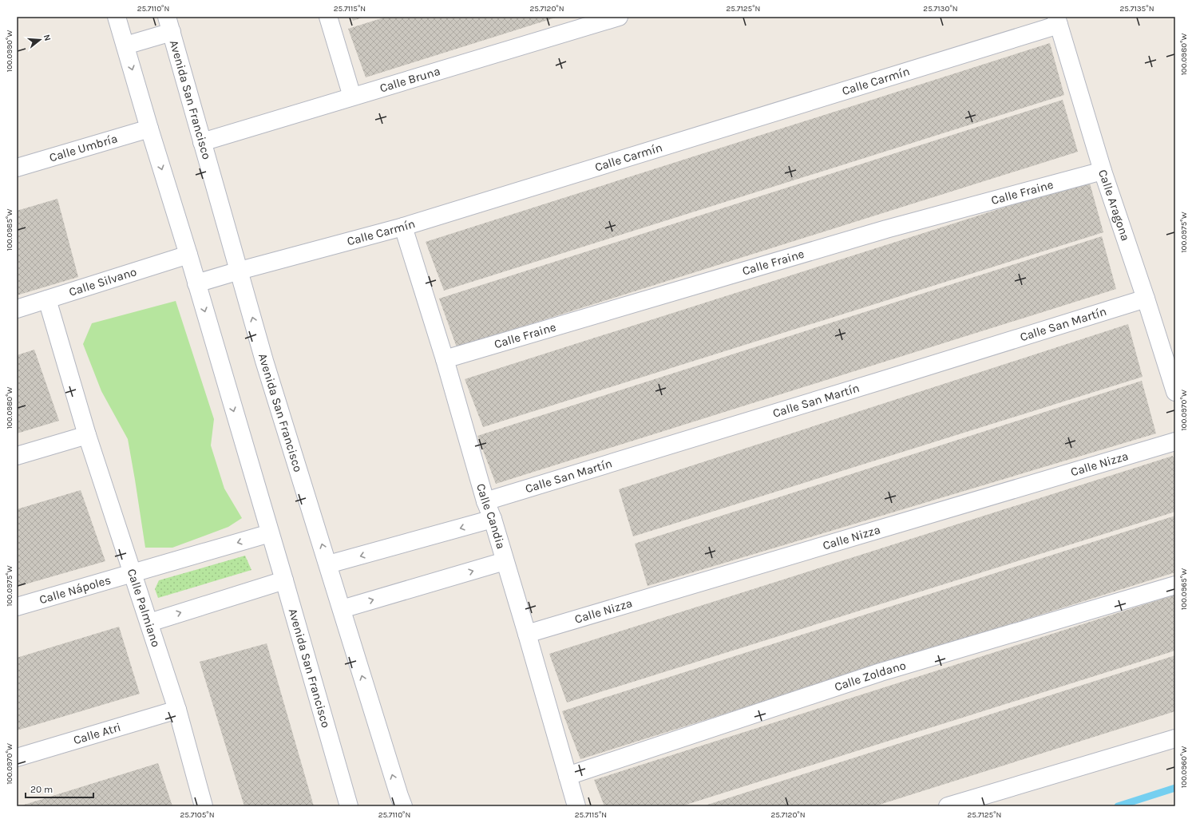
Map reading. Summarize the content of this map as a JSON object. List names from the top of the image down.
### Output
{
  "streets": {
    "street": [
      "Calle Bruna",
      "Calle Carmín",
      "Avenida San Francisco",
      "Calle Umbría",
      "Calle Fraine",
      "Calle Aragona",
      "Calle Silvano",
      "Calle San Martín",
      "Calle Nizza",
      "Calle Candia",
      "Calle Nápoles",
      "Calle Palmiano",
      "Calle Zoldano",
      "Calle Atri"
    ]
  },
  "crossings": [
    ["Calle Bruna", "Avenida San Francisco"],
    ["Calle Carmín", "Avenida San Francisco"],
    ["Calle Carmín", "Calle Aragona"],
    ["Calle Carmín", "Calle Candia"],
    ["Avenida San Francisco", "Calle Umbría"],
    ["Avenida San Francisco", "Calle Silvano"],
    ["Avenida San Francisco", "Calle Nápoles"],
    ["Calle Fraine", "Calle Aragona"],
    ["Calle Fraine", "Calle Candia"],
    ["Calle Aragona", "Calle San Martín"],
    ["Calle Silvano", "Calle Palmiano"],
    ["Calle San Martín", "Calle Candia"],
    ["Calle Nizza", "Calle Candia"],
    ["Calle Candia", "Calle Zoldano"],
    ["Calle Nápoles", "Calle Palmiano"],
    ["Calle Palmiano", "Calle Atri"]
  ],
  "scale_bar": "20 m",
  "north": "right",
  "coordinates": [
    "25.7110°N",
    "25.7115°N",
    "25.7120°N",
    "25.7125°N",
    "25.7130°N",
    "25.7135°N",
    "100.0990°W",
    "100.0980°W",
    "100.0985°W",
    "100.0975°W",
    "100.0970°W",
    "100.0965°W",
    "100.0960°W",
    "25.7105°N"
  ]
}
